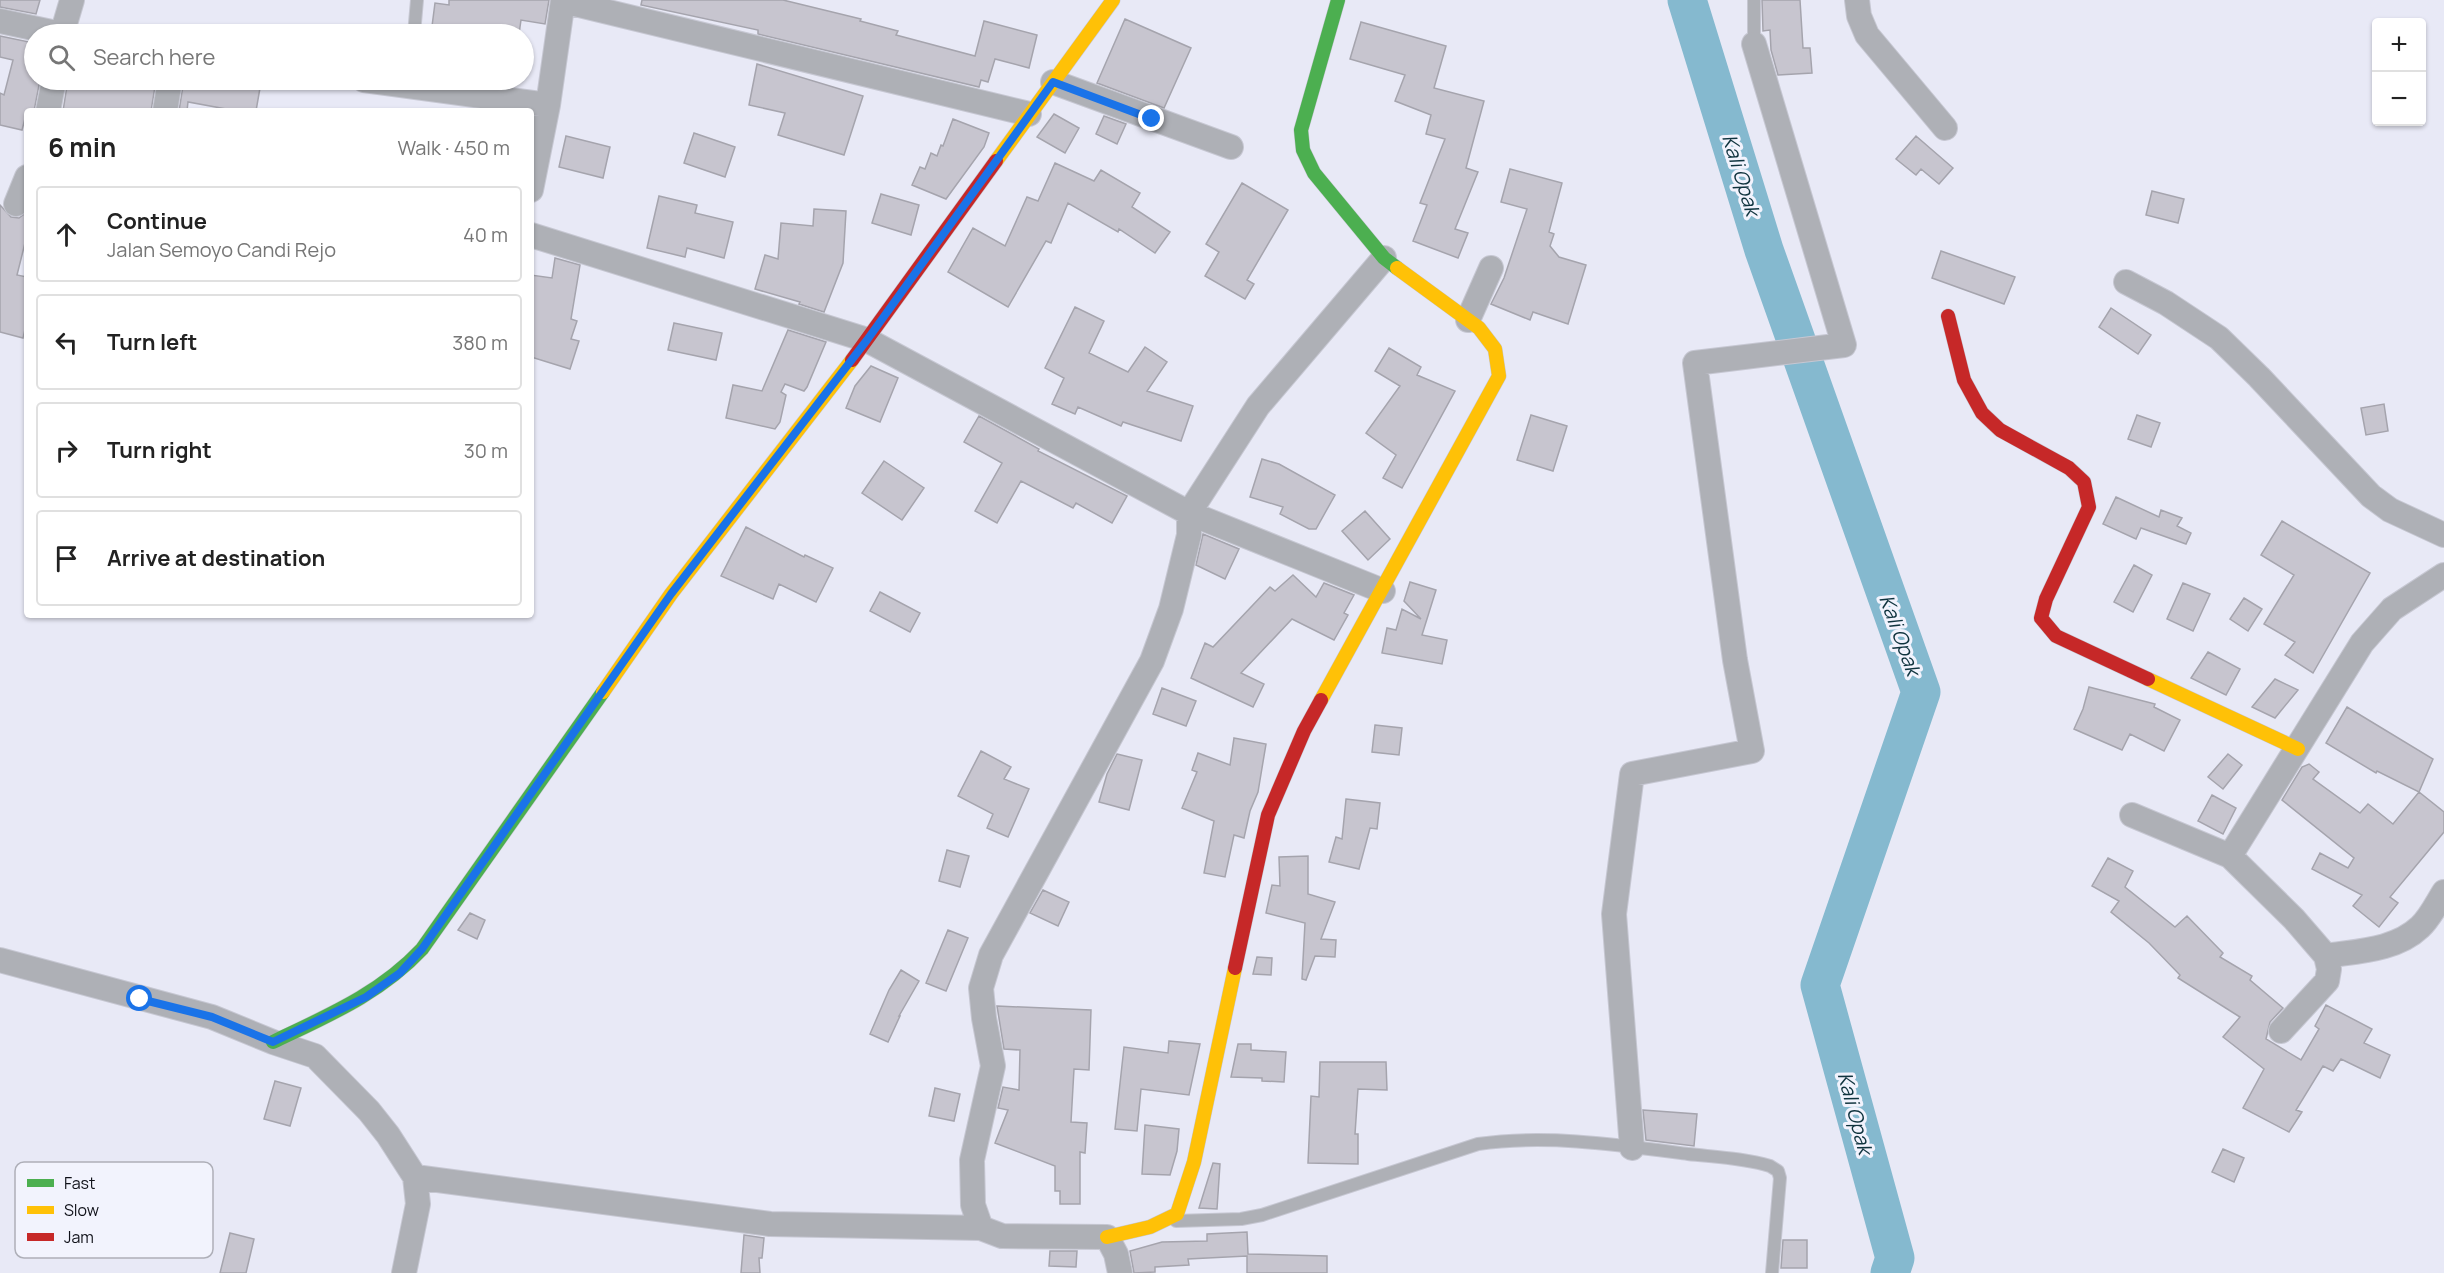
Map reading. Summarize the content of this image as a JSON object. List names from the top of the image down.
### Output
{
  "water": ["Kali Opak"],
  "legend": ["Fast", "Slow", "Jam"],
  "page": {
    "map_buttons": ["+", "−"],
    "search": "Search here",
    "heading": ["6 min", "Walk · 450 m"],
    "list": [
      ["Continue", "Jalan Semoyo Candi Rejo", "40 m"],
      ["Turn left", "380 m"],
      ["Turn right", "30 m"],
      "Arrive at destination"
    ]
  }
}
